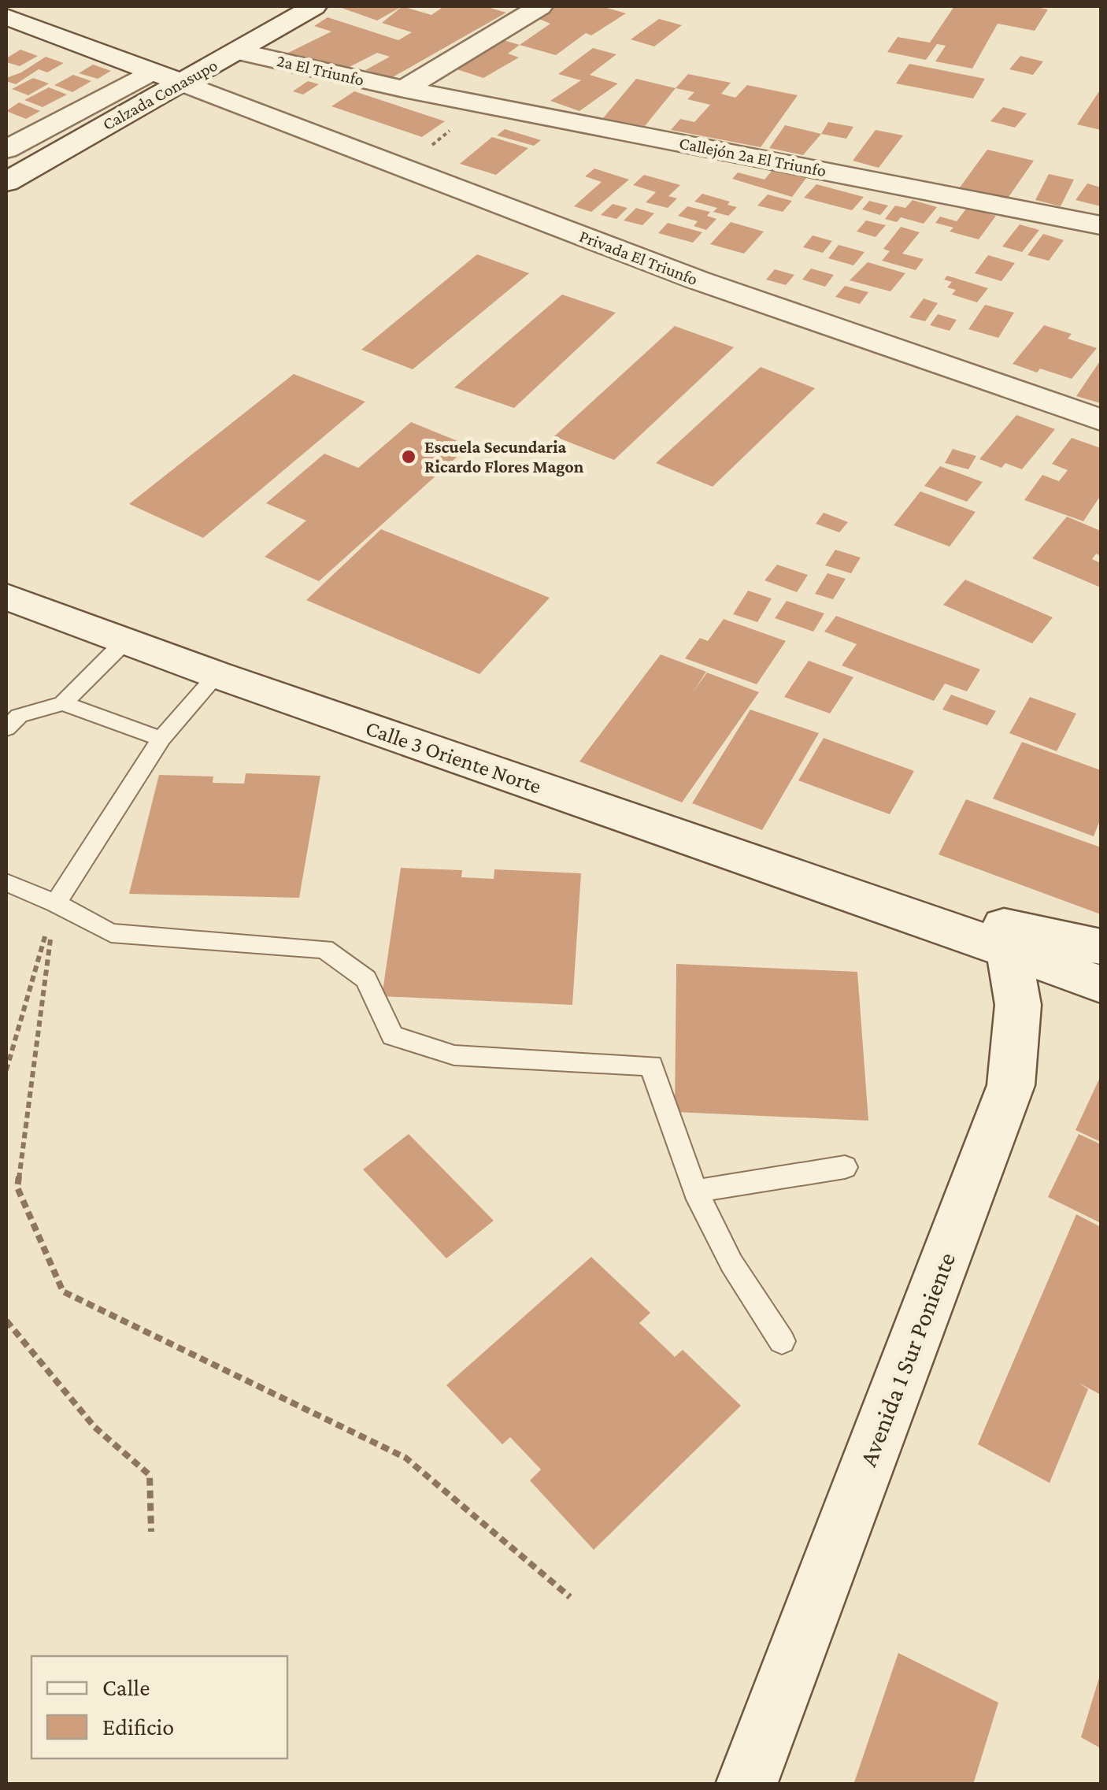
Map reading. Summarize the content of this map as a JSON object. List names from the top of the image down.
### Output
{
  "streets": {
    "street": [
      "2a El Triunfo",
      "Calzada Conasupo",
      "Callejón 2a El Triunfo",
      "Privada El Triunfo",
      "Calle 3 Oriente Norte",
      "Avenida 1 Sur Poniente"
    ]
  },
  "crossings": [
    ["2a El Triunfo", "Calzada Conasupo"],
    ["2a El Triunfo", "Callejón 2a El Triunfo"],
    ["Calzada Conasupo", "Privada El Triunfo"],
    ["Calle 3 Oriente Norte", "Avenida 1 Sur Poniente"]
  ],
  "places": ["Escuela Secundaria Ricardo Flores Magon"],
  "legend": ["Calle", "Edificio"]
}
